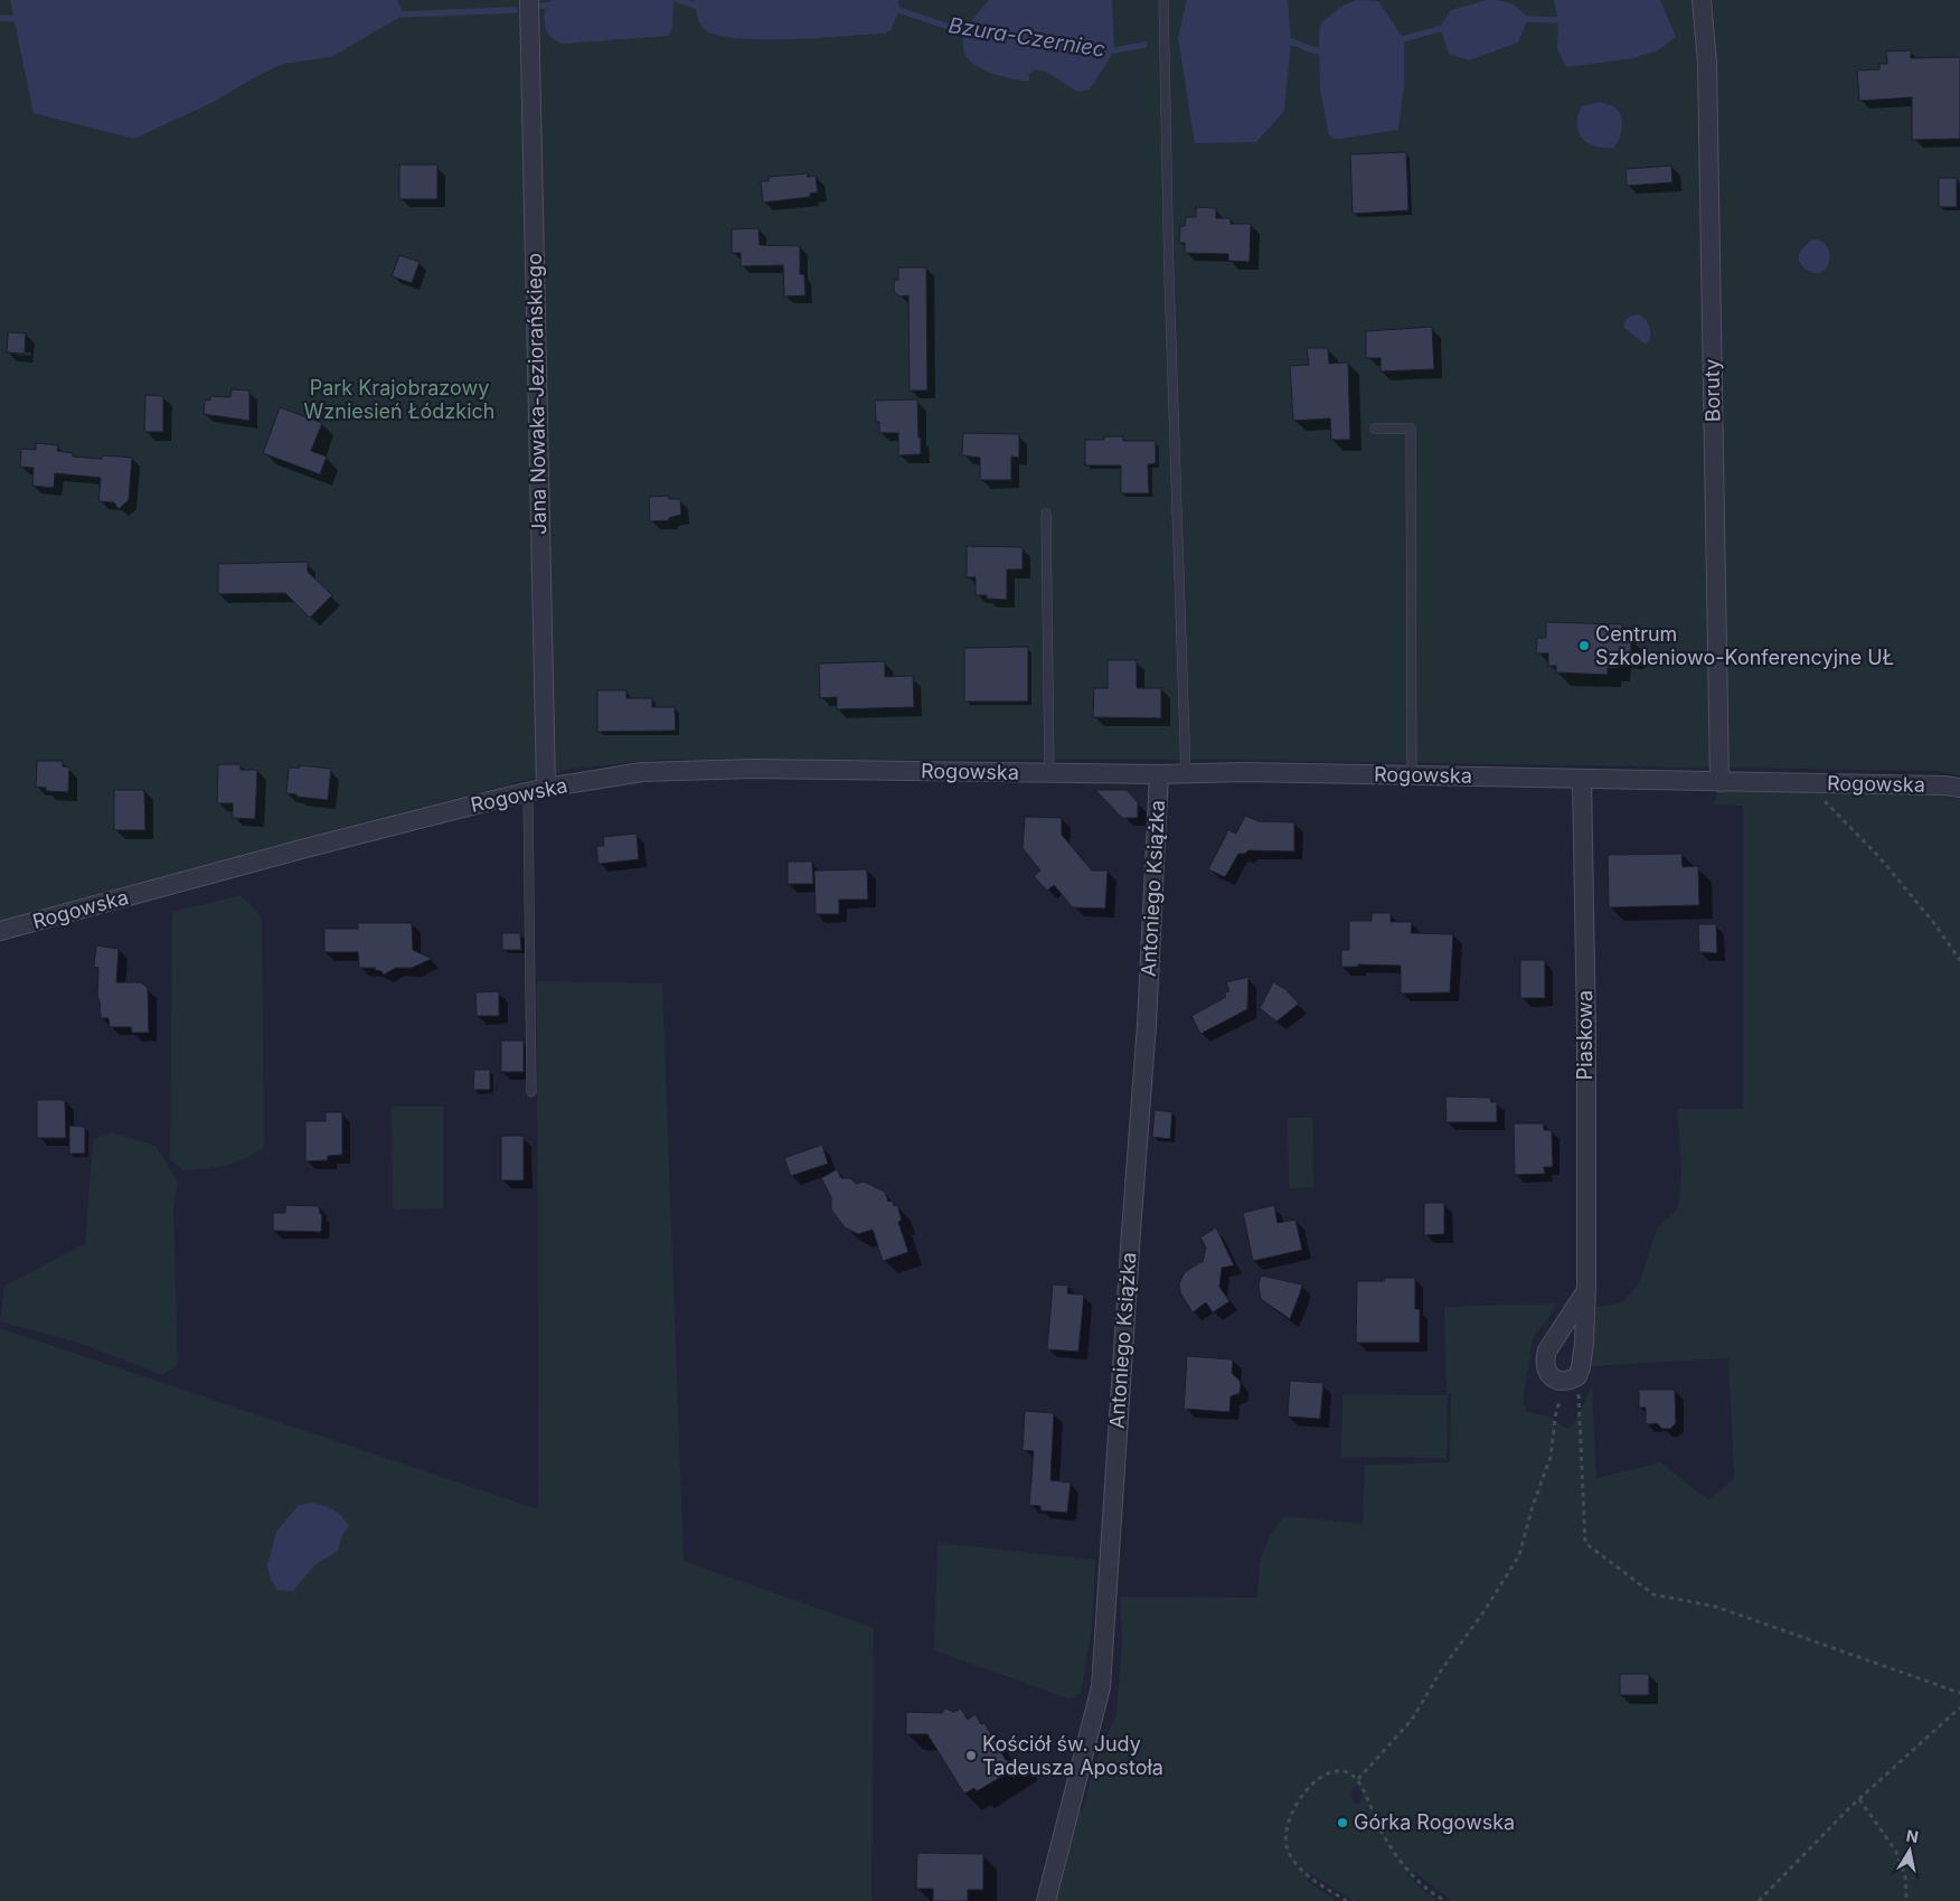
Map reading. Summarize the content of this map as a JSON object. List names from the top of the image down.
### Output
{
  "streets": {
    "street": [
      "Boruty",
      "Jana Nowaka-Jeziorańskiego",
      "Rogowska",
      "Antoniego Książka",
      "Piaskowa"
    ]
  },
  "crossings": [
    ["Boruty", "Rogowska"],
    ["Jana Nowaka-Jeziorańskiego", "Rogowska"],
    ["Rogowska", "Antoniego Książka"],
    ["Rogowska", "Piaskowa"]
  ],
  "water": ["Bzura-Czerniec"],
  "parks": ["Park Krajobrazowy Wzniesień Łódzkich"],
  "places": ["Centrum Szkoleniowo-Konferencyjne UŁ", "Kościół św. Judy Tadeusza Apostoła", "Górka Rogowska"],
  "north": "top"
}
